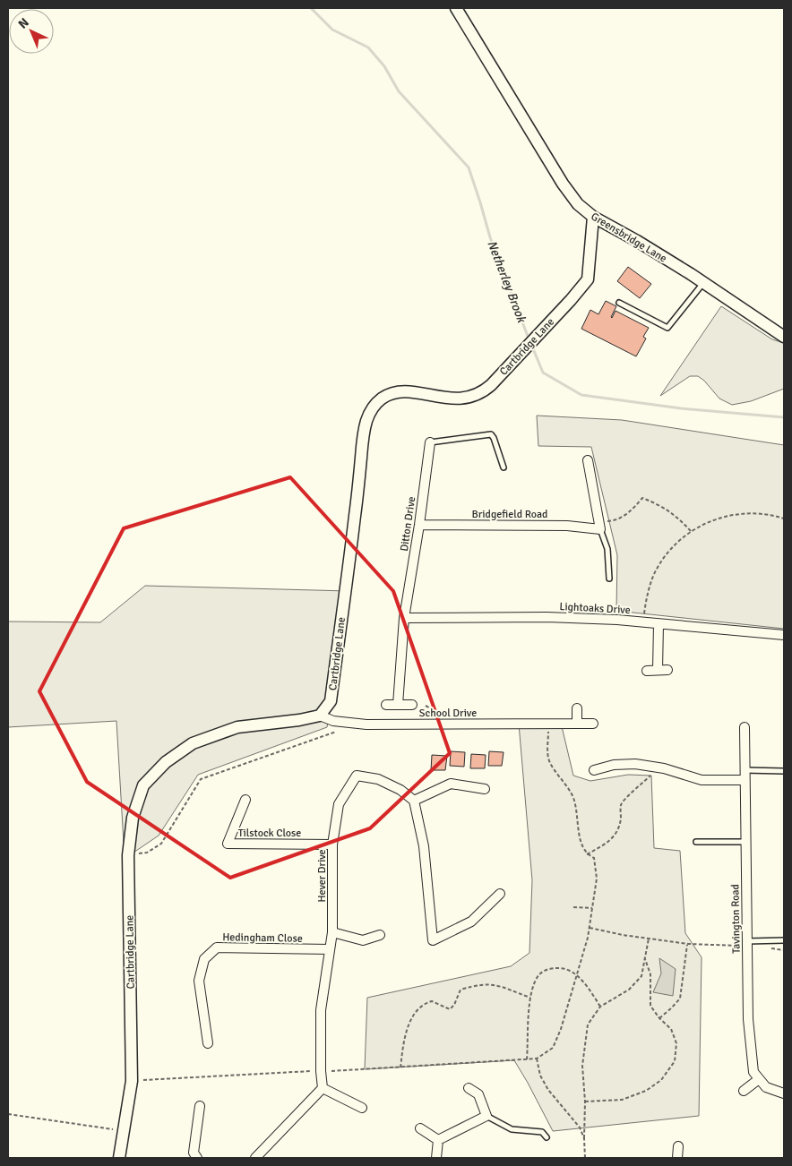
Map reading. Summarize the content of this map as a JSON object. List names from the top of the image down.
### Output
{
  "streets": {
    "street": [
      "Greensbridge Lane",
      "Cartbridge Lane",
      "Bridgefield Road",
      "Ditton Drive",
      "Lightoaks Drive",
      "School Drive",
      "Tilstock Close",
      "Hever Drive",
      "Tavington Road",
      "Hedingham Close"
    ]
  },
  "crossings": [
    ["Greensbridge Lane", "Cartbridge Lane"],
    ["Cartbridge Lane", "School Drive"],
    ["Bridgefield Road", "Ditton Drive"],
    ["Ditton Drive", "Lightoaks Drive"],
    ["Tilstock Close", "Hever Drive"],
    ["Hever Drive", "Hedingham Close"]
  ],
  "water": ["Netherley Brook"],
  "north": "top left"
}
